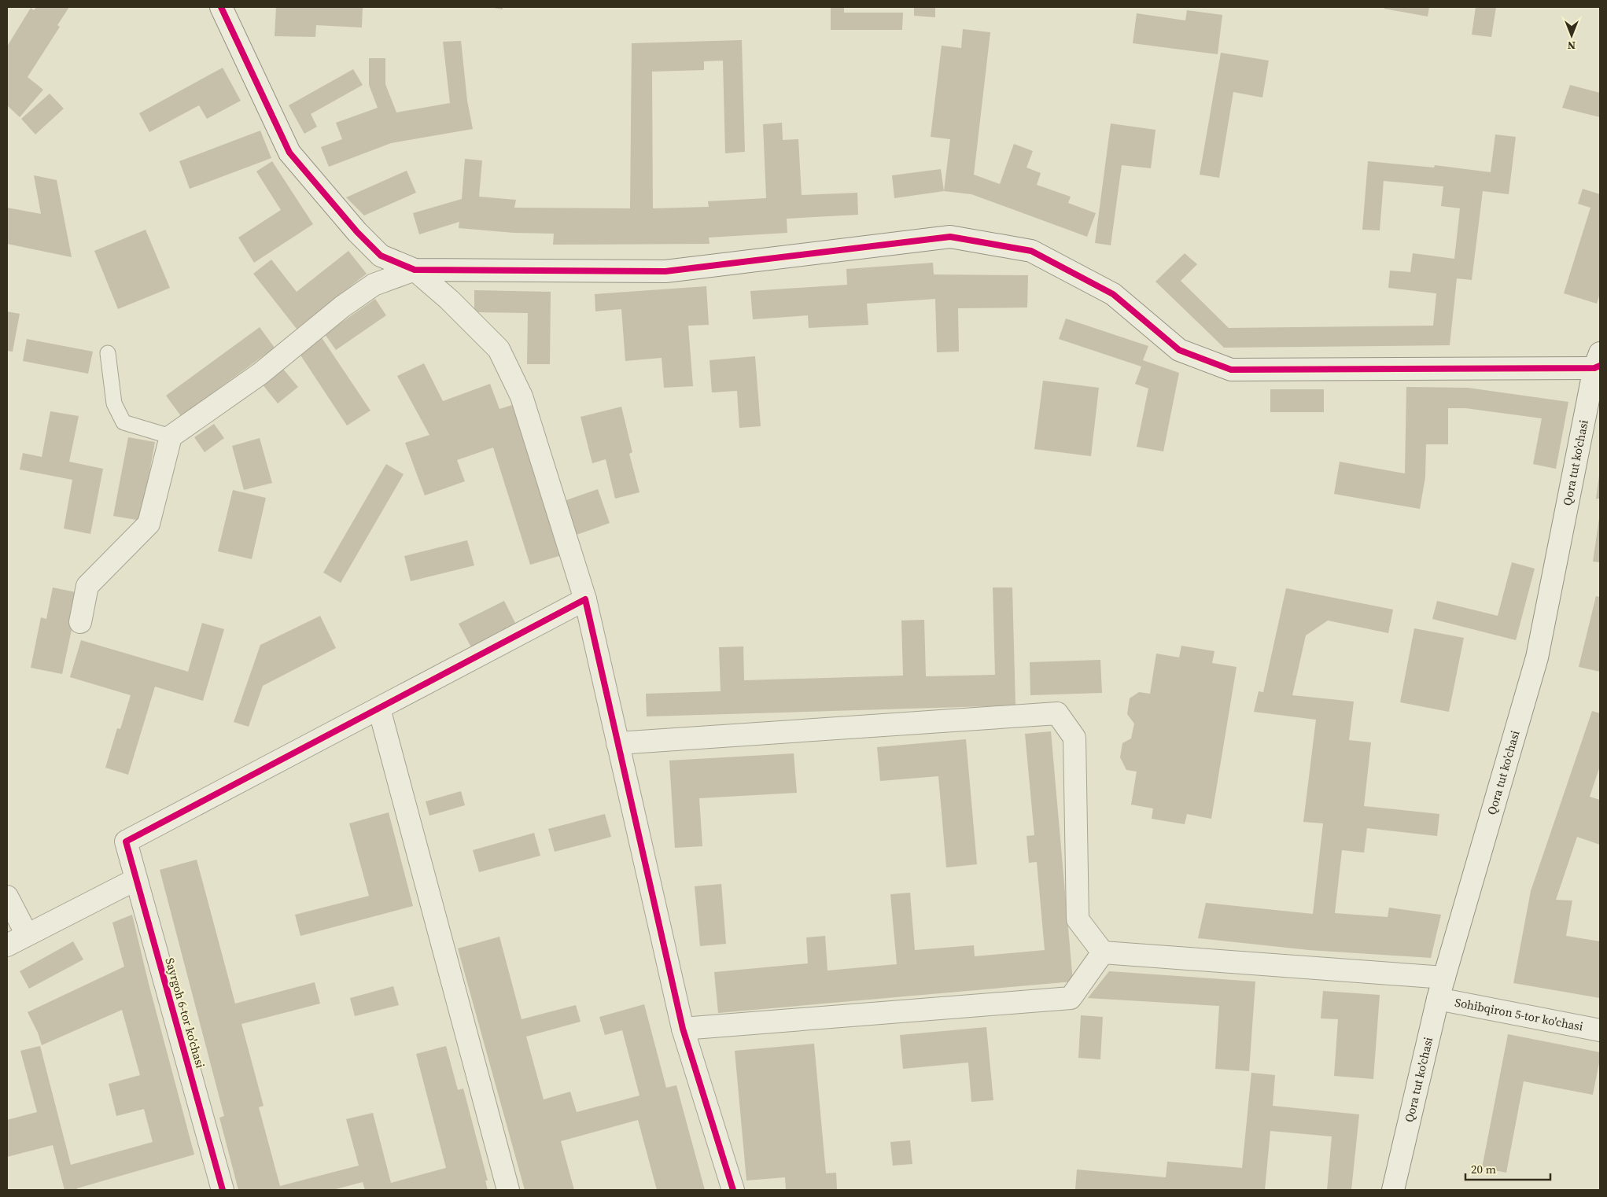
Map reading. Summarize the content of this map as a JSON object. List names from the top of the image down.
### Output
{
  "streets": {
    "street": ["Qora tut ko'chasi", "Sayrgoh 6-tor ko'chasi", "Sohibqiron 5-tor ko'chasi"]
  },
  "crossings": [
    ["Qora tut ko'chasi", "Sohibqiron 5-tor ko'chasi"]
  ],
  "scale_bar": "20 m",
  "north": "bottom"
}
